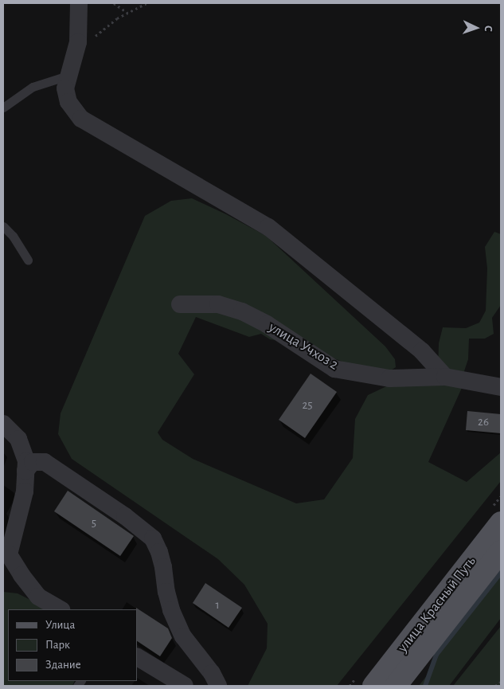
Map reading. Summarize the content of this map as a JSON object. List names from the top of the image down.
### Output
{
  "streets": {
    "main road": ["улица Красный Путь"],
    "street": ["улица Учхоз 2"]
  },
  "house_numbers": [
    "25",
    "26",
    "5",
    "1"
  ],
  "legend": ["Улица", "Парк", "Здание"],
  "north": "right"
}
